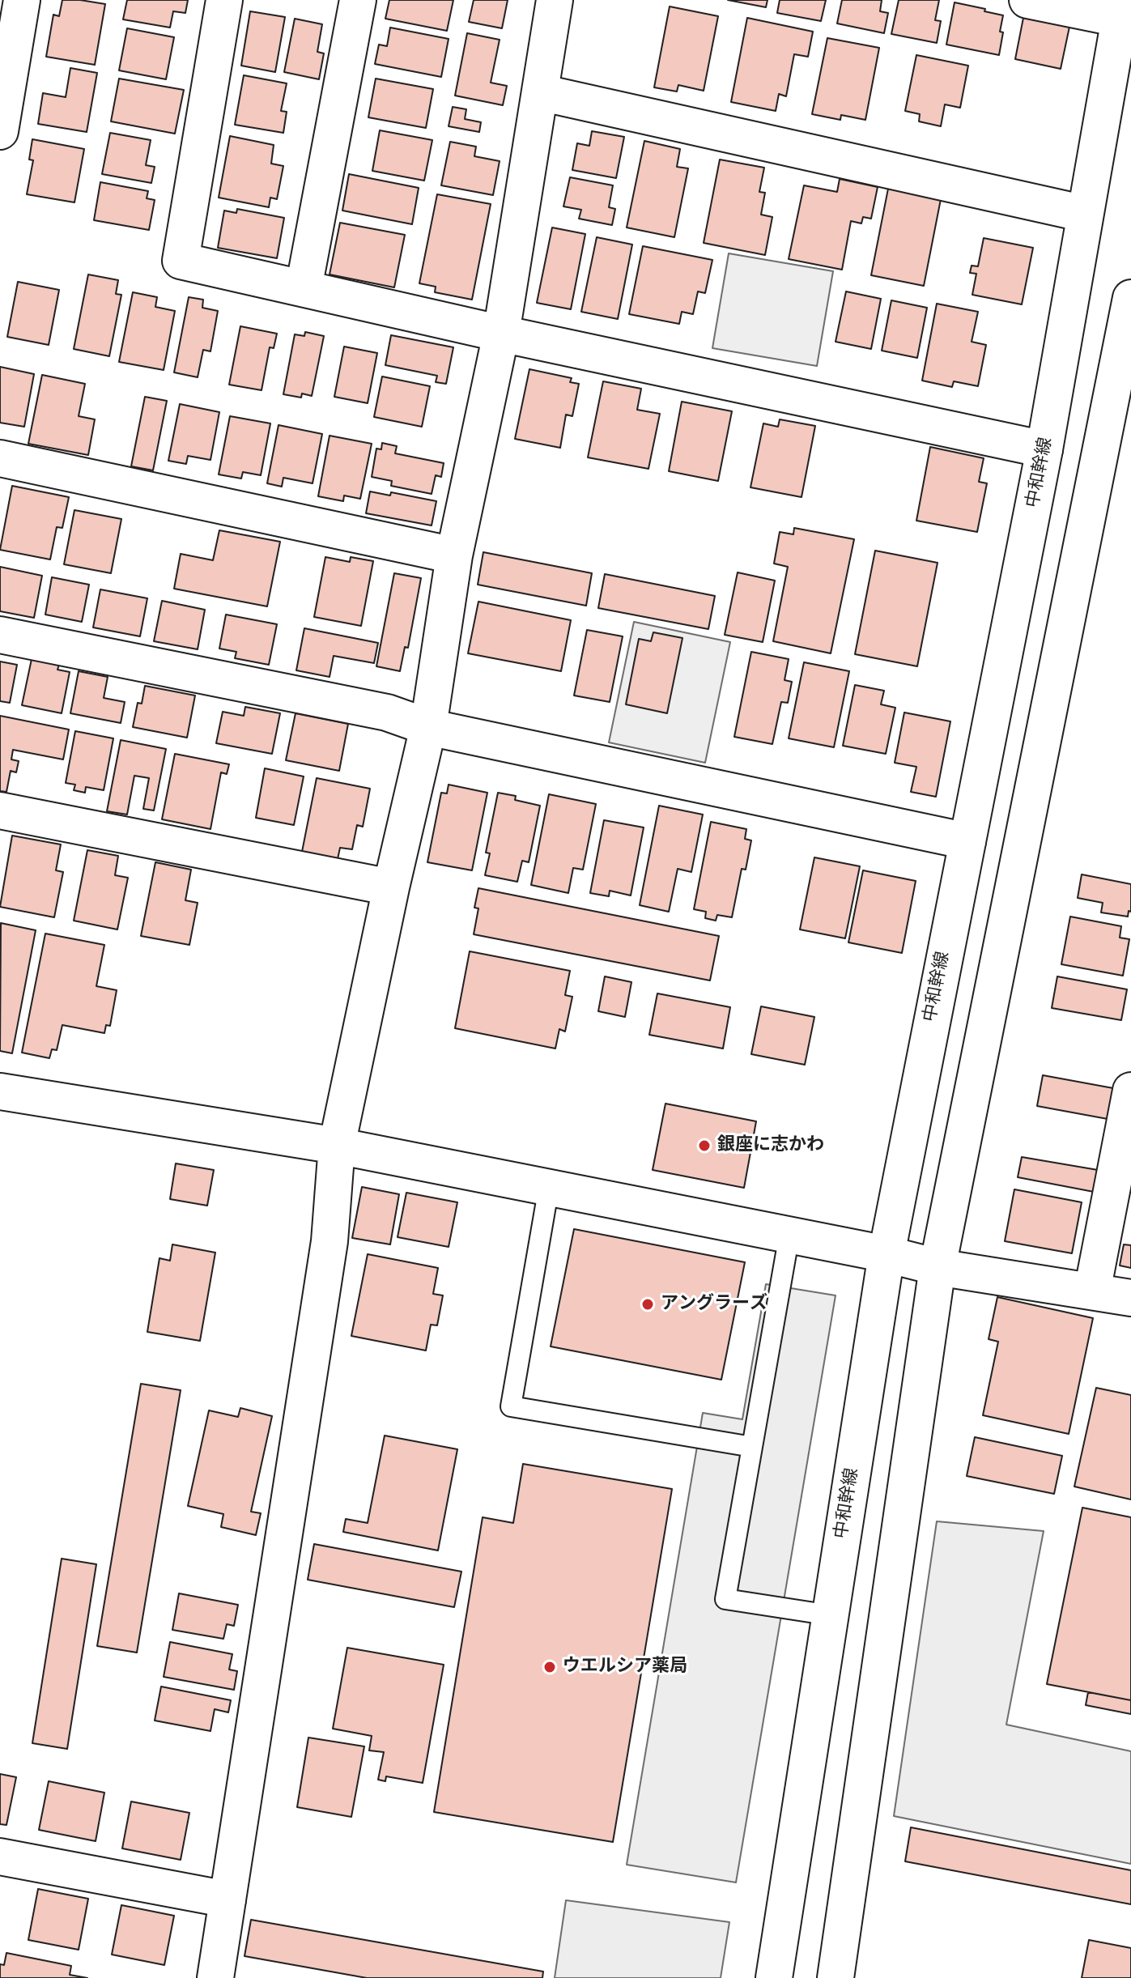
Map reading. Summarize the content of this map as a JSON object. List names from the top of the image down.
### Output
{
  "streets": {
    "street": ["中和幹線"]
  },
  "places": ["銀座に志かわ", "アングラーズ", "ウエルシア薬局"]
}
